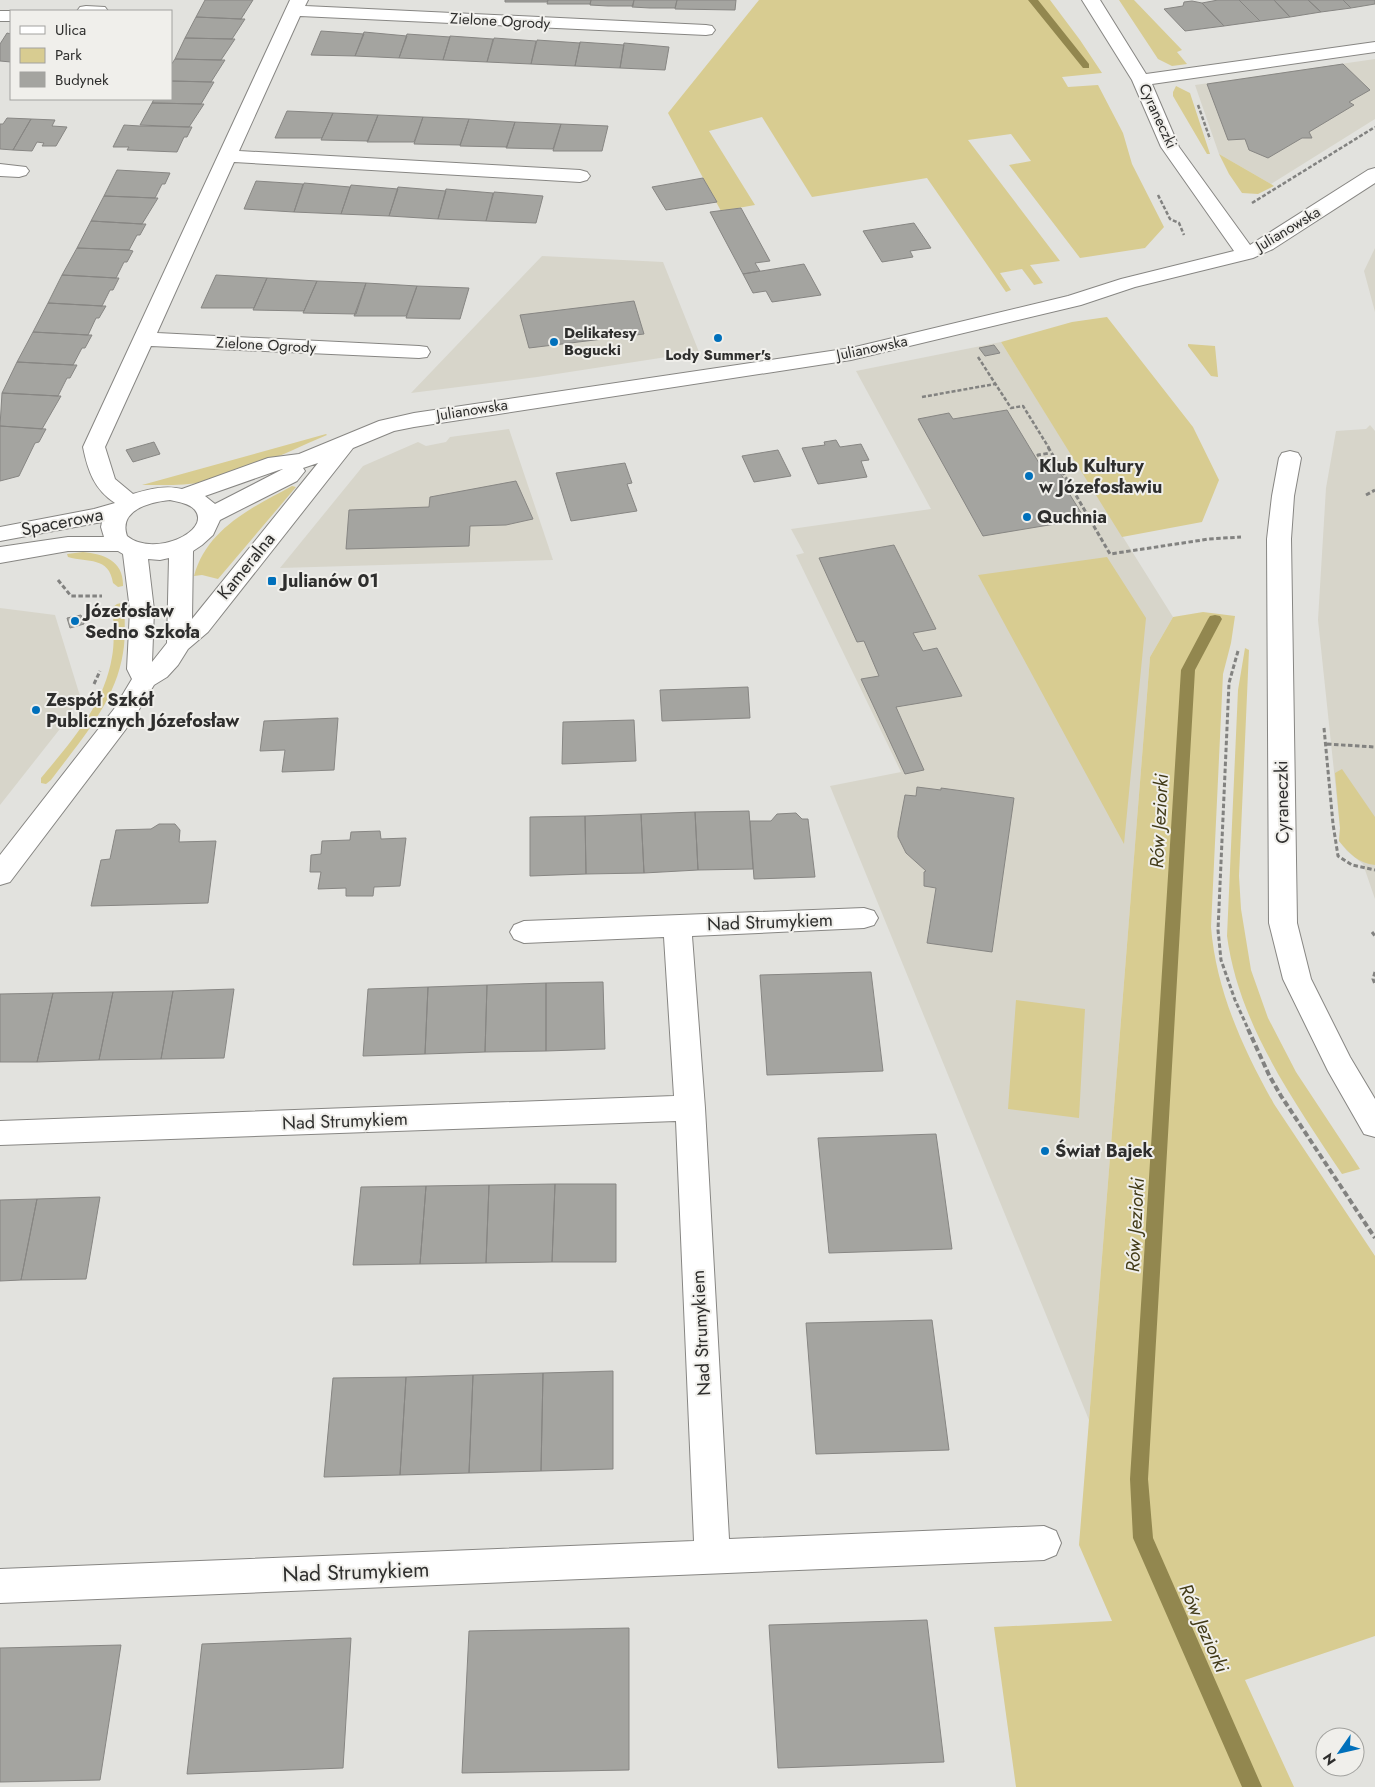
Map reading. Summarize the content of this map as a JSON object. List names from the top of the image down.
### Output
{
  "streets": {
    "street": [
      "Zielone Ogrody",
      "Cyraneczki",
      "Julianowska",
      "Spacerowa",
      "Kameralna",
      "Nad Strumykiem"
    ]
  },
  "crossings": [
    ["Zielone Ogrody", "Spacerowa"],
    ["Cyraneczki", "Julianowska"],
    ["Julianowska", "Kameralna"]
  ],
  "water": ["Rów Jeziorki"],
  "places": {
    "other": [
      "Lody Summer's",
      "Delikatesy Bogucki",
      "Klub Kultury w Józefosławiu",
      "Quchnia",
      "Józefosław Sedno Szkoła",
      "Zespół Szkół Publicznych Józefosław",
      "Świat Bajek"
    ],
    "transit": ["Julianów 01"]
  },
  "legend": ["Ulica", "Park", "Budynek"],
  "north": "bottom left"
}
